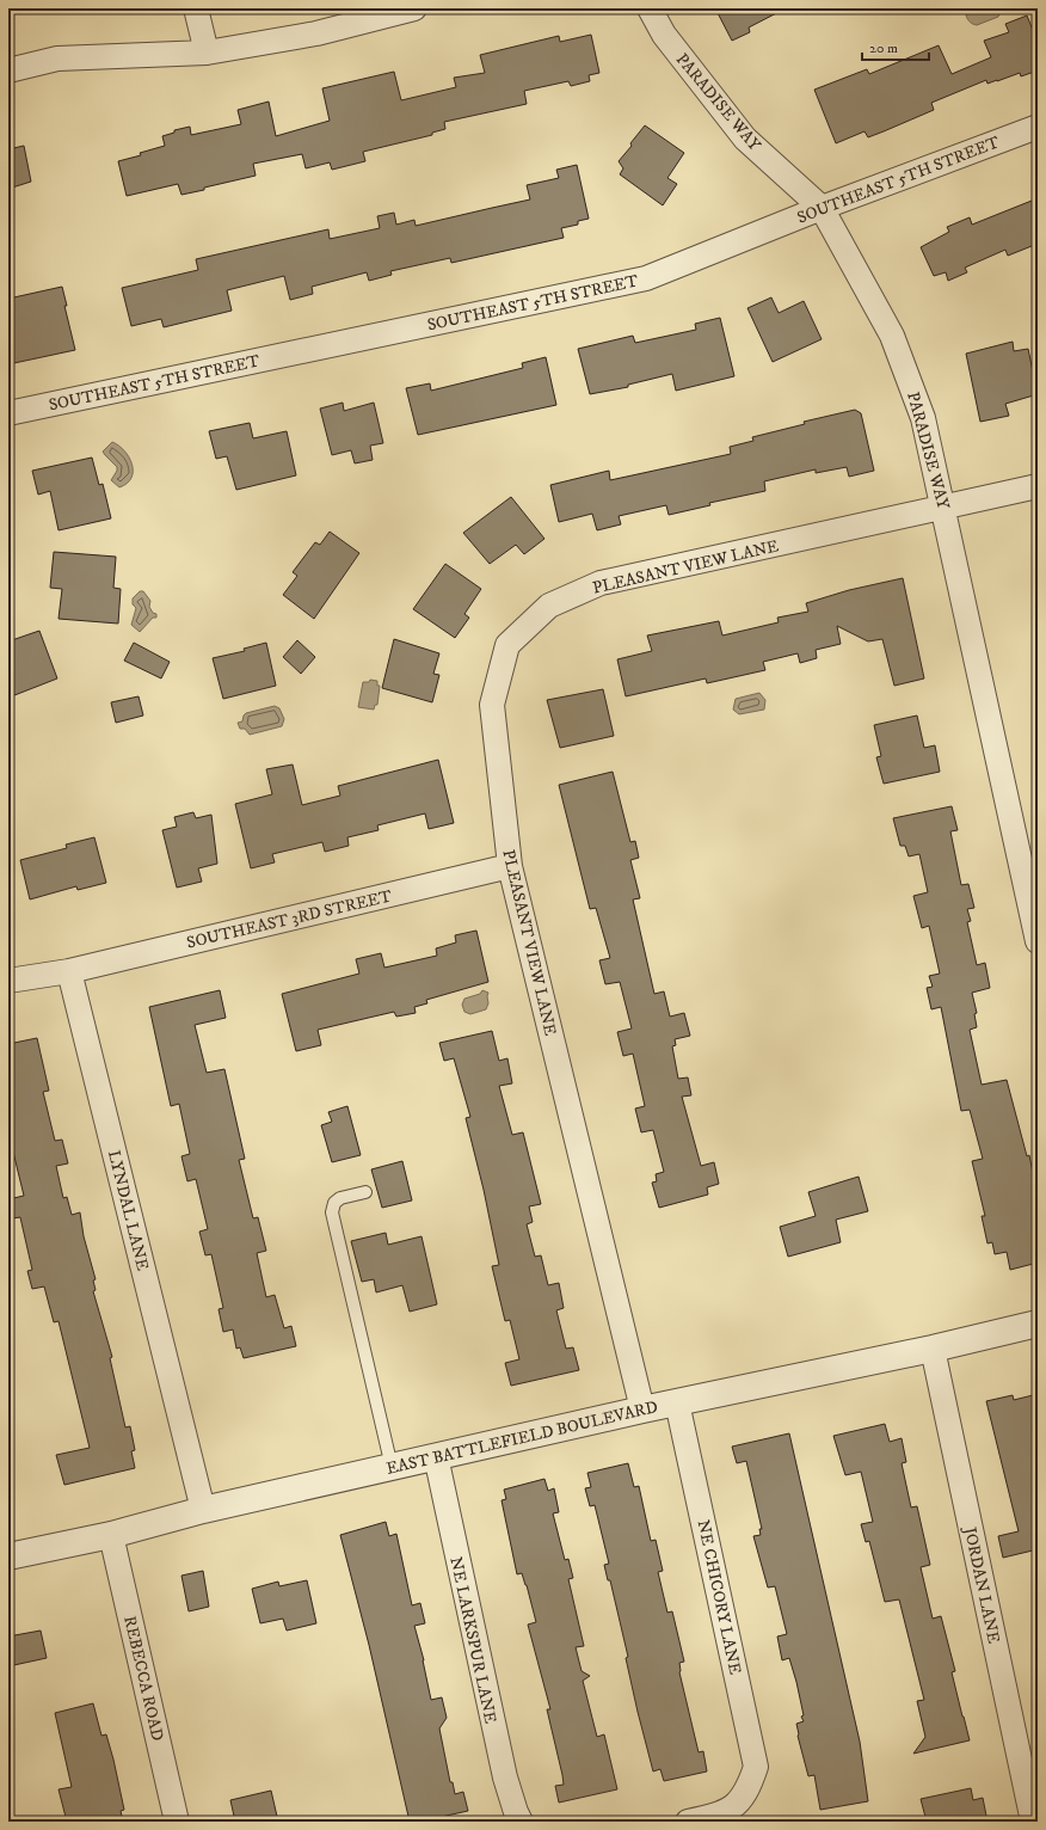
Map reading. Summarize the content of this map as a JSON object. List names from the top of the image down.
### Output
{
  "streets": {
    "street": [
      "PARADISE WAY",
      "SOUTHEAST 5TH STREET",
      "PLEASANT VIEW LANE",
      "SOUTHEAST 3RD STREET",
      "LYNDAL LANE",
      "EAST BATTLEFIELD BOULEVARD",
      "JORDAN LANE",
      "NE CHICORY LANE",
      "NE LARKSPUR LANE",
      "REBECCA ROAD"
    ]
  },
  "crossings": [
    ["PARADISE WAY", "SOUTHEAST 5TH STREET"],
    ["PARADISE WAY", "PLEASANT VIEW LANE"],
    ["PLEASANT VIEW LANE", "SOUTHEAST 3RD STREET"],
    ["PLEASANT VIEW LANE", "EAST BATTLEFIELD BOULEVARD"],
    ["SOUTHEAST 3RD STREET", "LYNDAL LANE"],
    ["LYNDAL LANE", "EAST BATTLEFIELD BOULEVARD"],
    ["EAST BATTLEFIELD BOULEVARD", "JORDAN LANE"],
    ["EAST BATTLEFIELD BOULEVARD", "NE CHICORY LANE"],
    ["EAST BATTLEFIELD BOULEVARD", "NE LARKSPUR LANE"],
    ["EAST BATTLEFIELD BOULEVARD", "REBECCA ROAD"]
  ],
  "scale_bar": "20 m"
}
